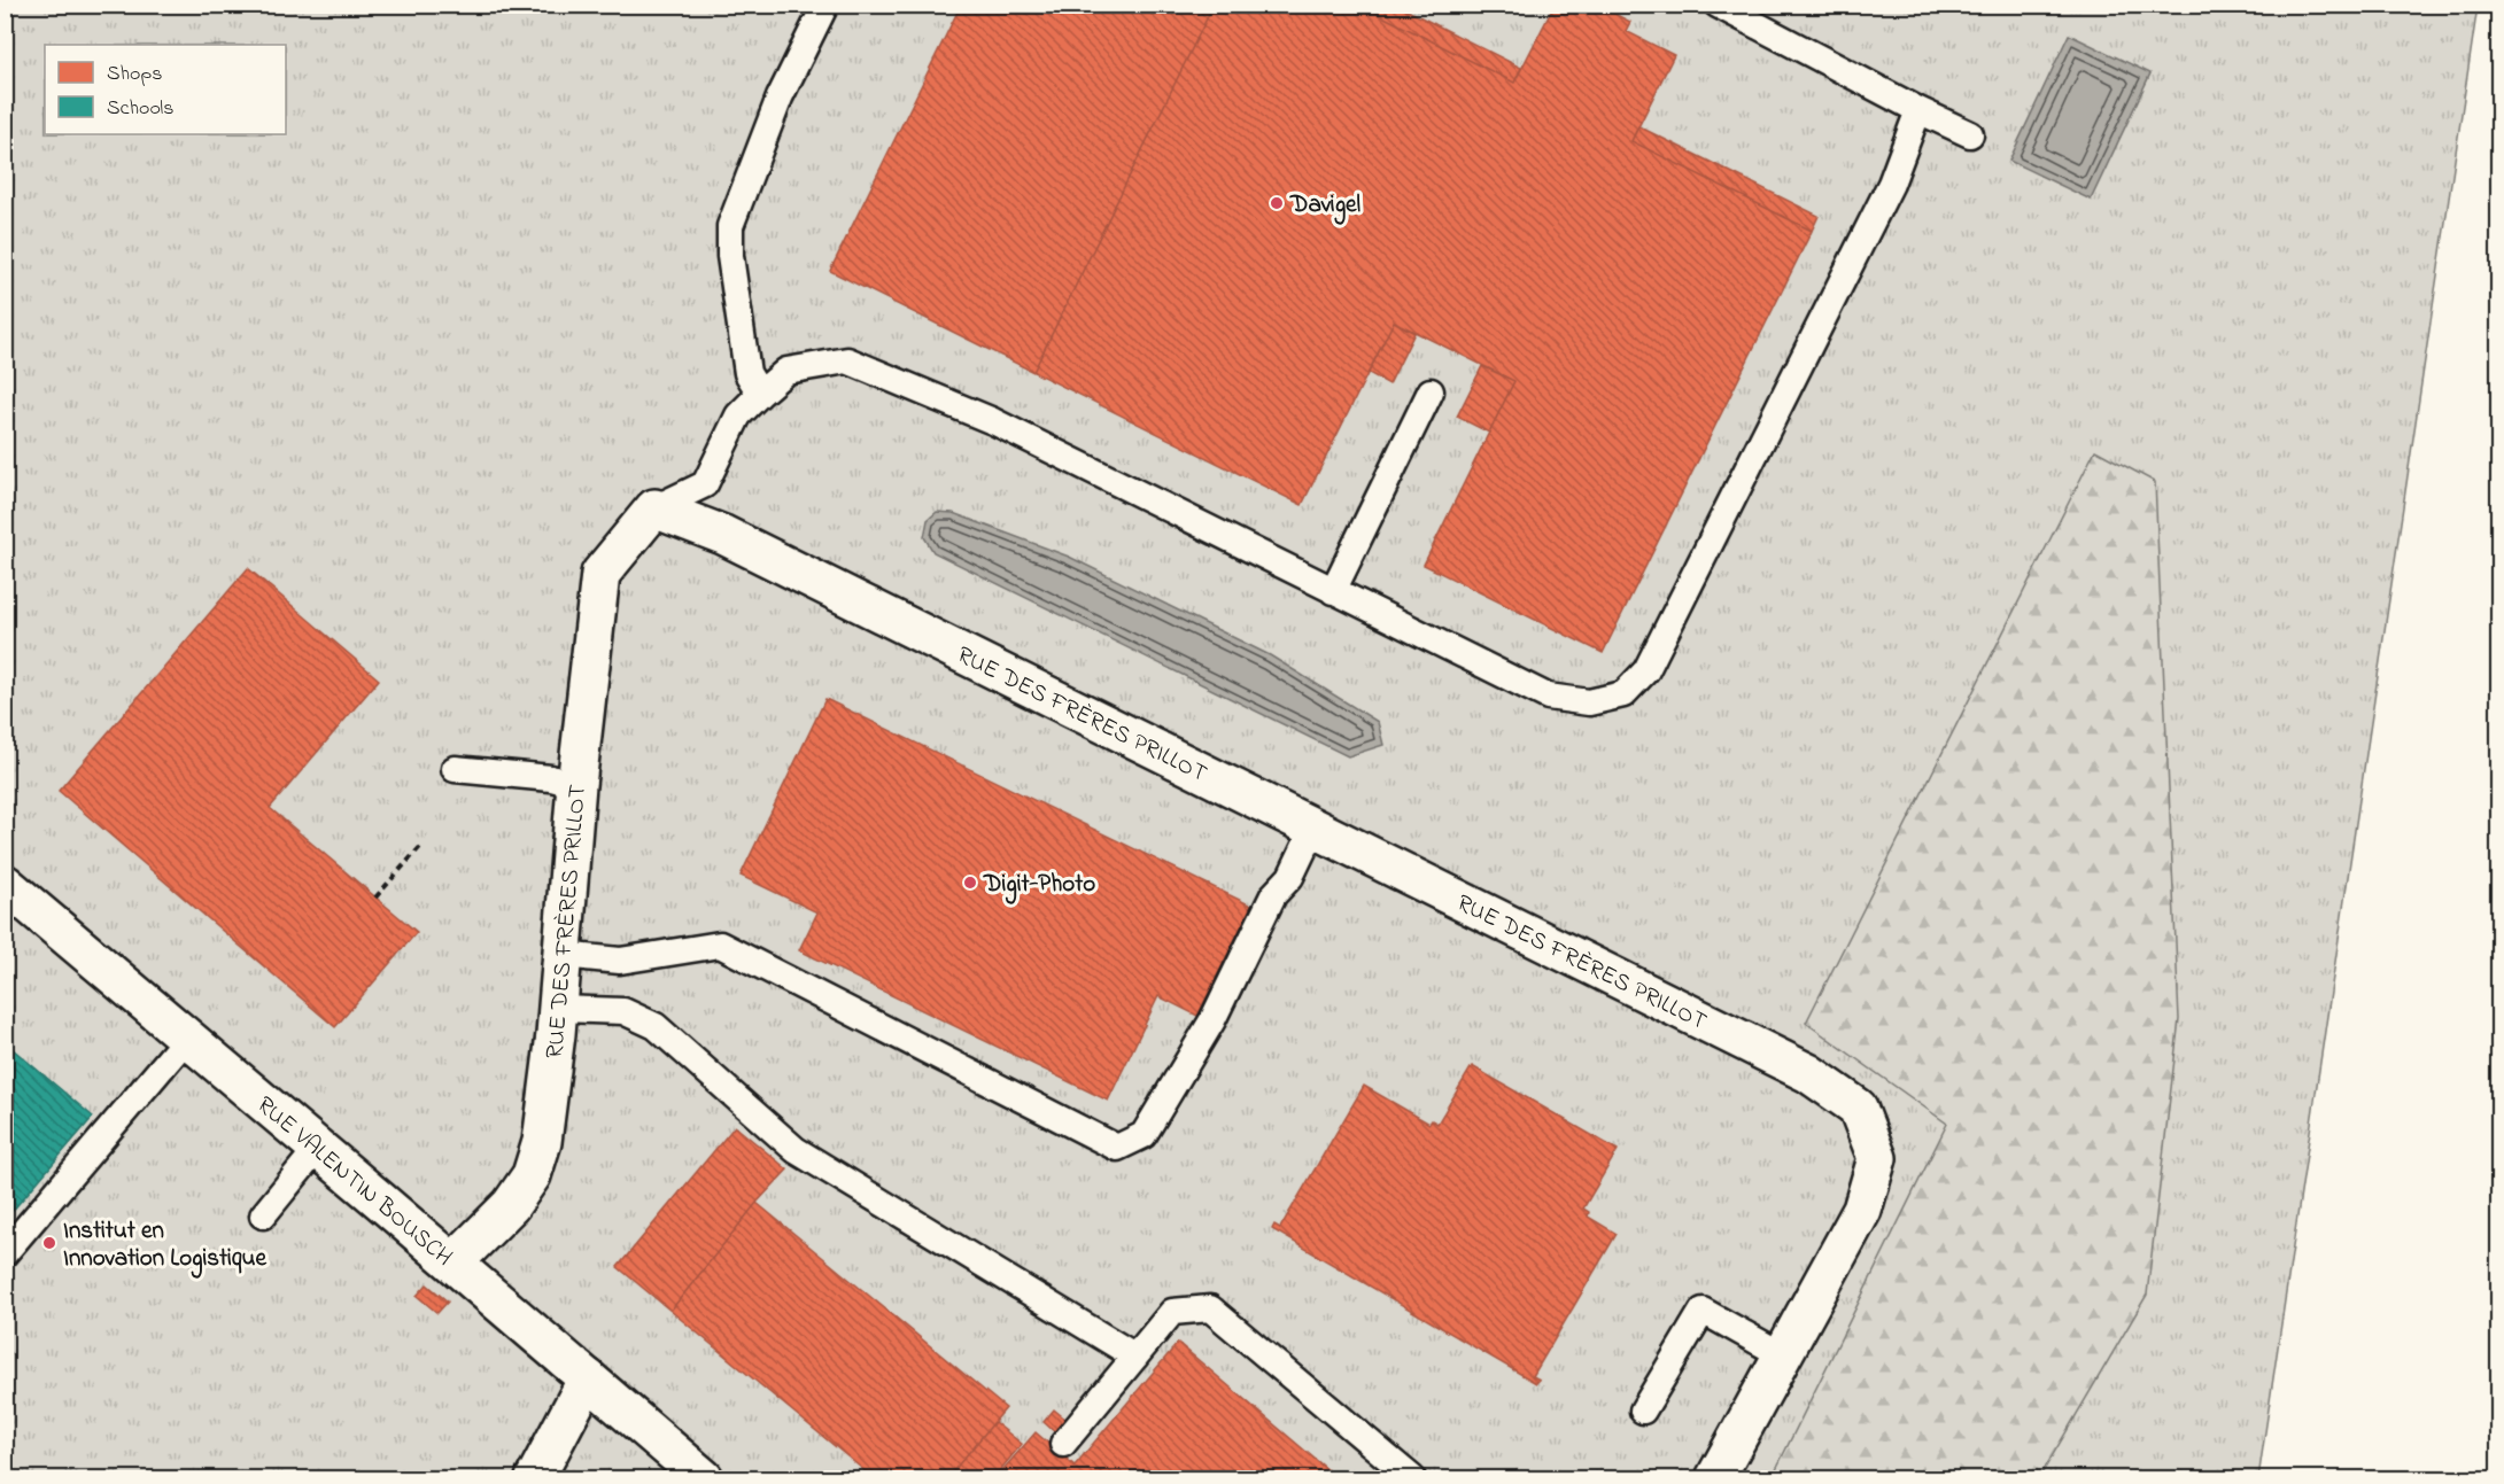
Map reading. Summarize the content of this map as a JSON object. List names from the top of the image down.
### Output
{
  "streets": {
    "street": ["RUE DES FRÈRES PRILLOT", "RUE VALENTIN BOUSCH"]
  },
  "crossings": [
    ["RUE DES FRÈRES PRILLOT", "RUE VALENTIN BOUSCH"]
  ],
  "places": ["Davigel", "Digit-Photo", "Institut en Innovation Logistique"],
  "legend": ["Shops", "Schools"]
}
